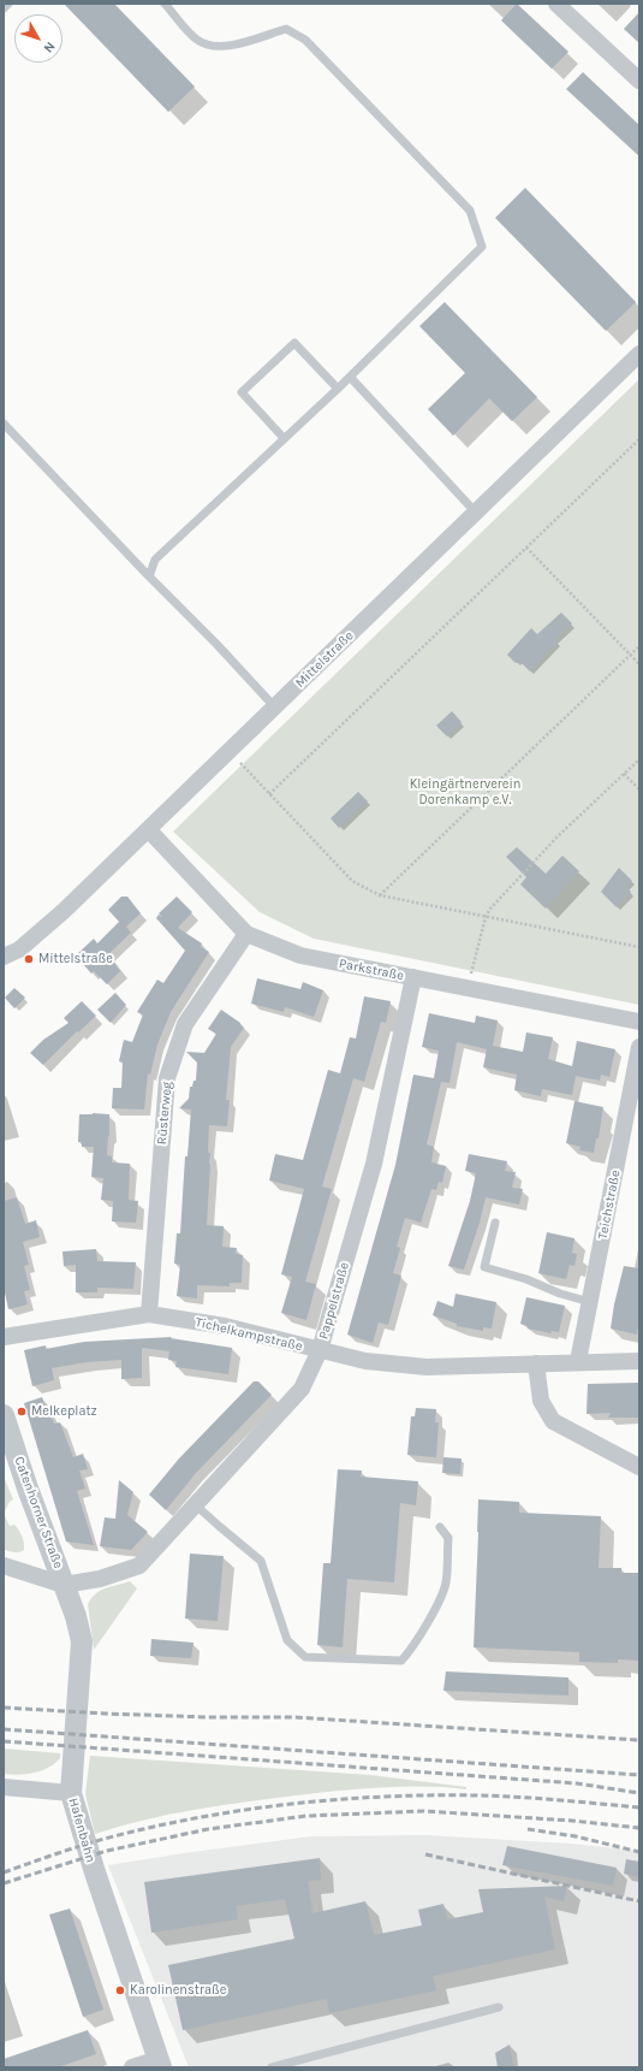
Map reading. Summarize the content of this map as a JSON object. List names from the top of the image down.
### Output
{
  "streets": {
    "street": [
      "Mittelstraße",
      "Parkstraße",
      "Rüsterweg",
      "Teichstraße",
      "Pappelstraße",
      "Tichelkampstraße",
      "Catenhorner Straße",
      "Hafenbahn"
    ]
  },
  "crossings": [
    ["Mittelstraße", "Parkstraße"],
    ["Parkstraße", "Rüsterweg"],
    ["Parkstraße", "Pappelstraße"],
    ["Rüsterweg", "Tichelkampstraße"],
    ["Teichstraße", "Tichelkampstraße"],
    ["Pappelstraße", "Tichelkampstraße"],
    ["Pappelstraße", "Catenhorner Straße"],
    ["Pappelstraße", "Hafenbahn"],
    ["Catenhorner Straße", "Hafenbahn"]
  ],
  "parks": ["Kleingärtnerverein Dorenkamp e.V."],
  "places": ["Mittelstraße", "Melkeplatz", "Karolinenstraße"],
  "north": "bottom right"
}
